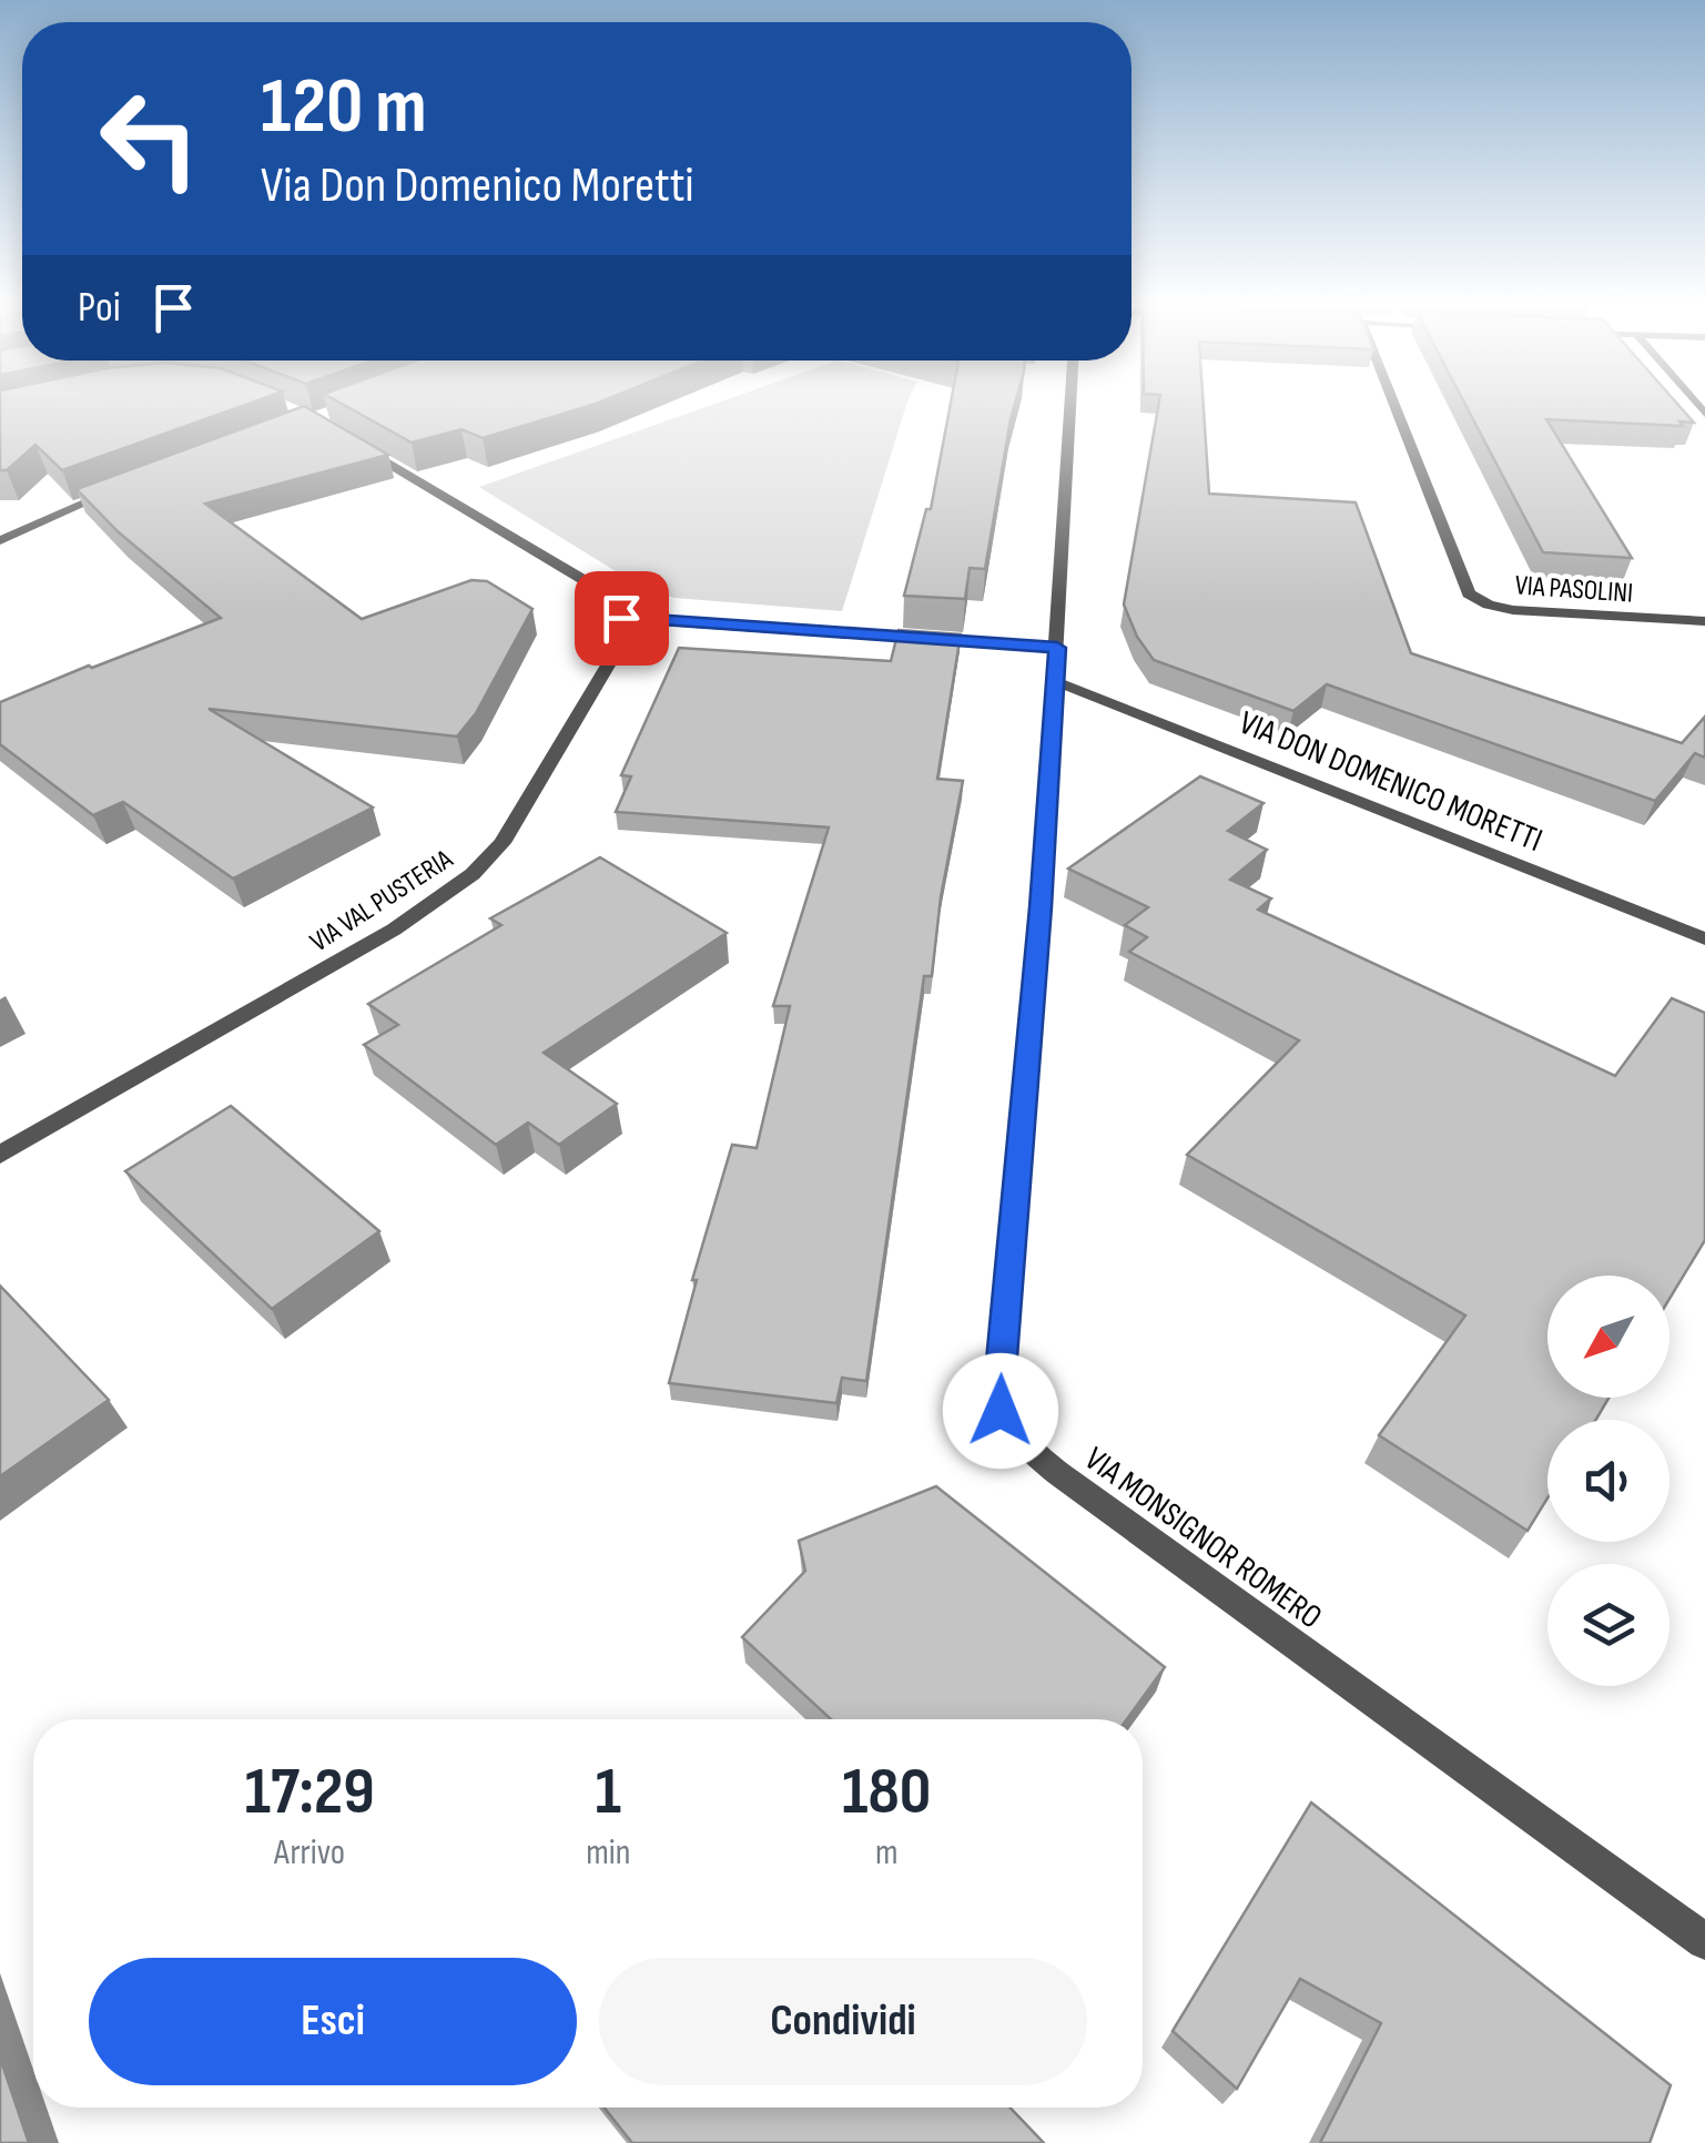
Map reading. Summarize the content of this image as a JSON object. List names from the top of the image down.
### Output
{
  "streets": {
    "street": [
      "VIA PASOLINI",
      "VIA DON DOMENICO MORETTI",
      "VIA VAL PUSTERIA",
      "VIA MONSIGNOR ROMERO"
    ]
  },
  "crossings": [
    ["VIA DON DOMENICO MORETTI", "VIA MONSIGNOR ROMERO"]
  ],
  "north": "bottom left",
  "page": {
    "turn": ["120 m", "Via Don Domenico Moretti"],
    "then": "Poi",
    "eta": [
      "17:29",
      "Arrivo",
      "1",
      "min",
      "180",
      "m"
    ],
    "buttons": ["Esci", "Condividi"]
  }
}
